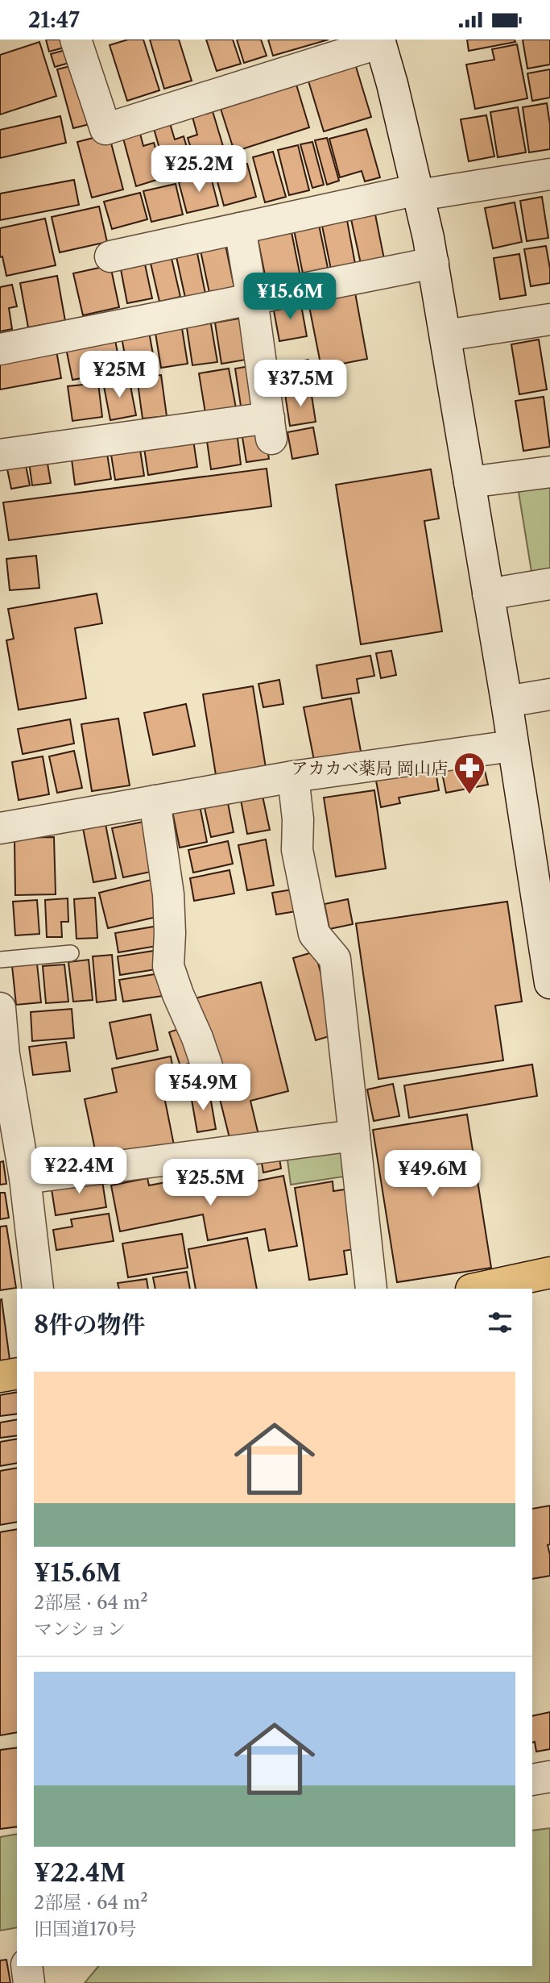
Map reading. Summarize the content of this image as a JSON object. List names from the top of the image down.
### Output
{
  "places": {
    "pharmacy": ["アカカベ薬局 岡山店"]
  },
  "page": {
    "status": "21:47",
    "price": [
      "¥25.2M",
      "¥15.6M",
      "¥25M",
      "¥37.5M",
      "¥54.9M",
      "¥22.4M",
      "¥49.6M",
      "¥25.5M"
    ],
    "heading": "8件の物件",
    "list": [
      {
        "name": "¥15.6M",
        "note": "2部屋 · 64 m² · マンション"
      },
      {
        "name": "¥22.4M",
        "note": "2部屋 · 64 m² · 旧国道170号"
      }
    ]
  }
}
